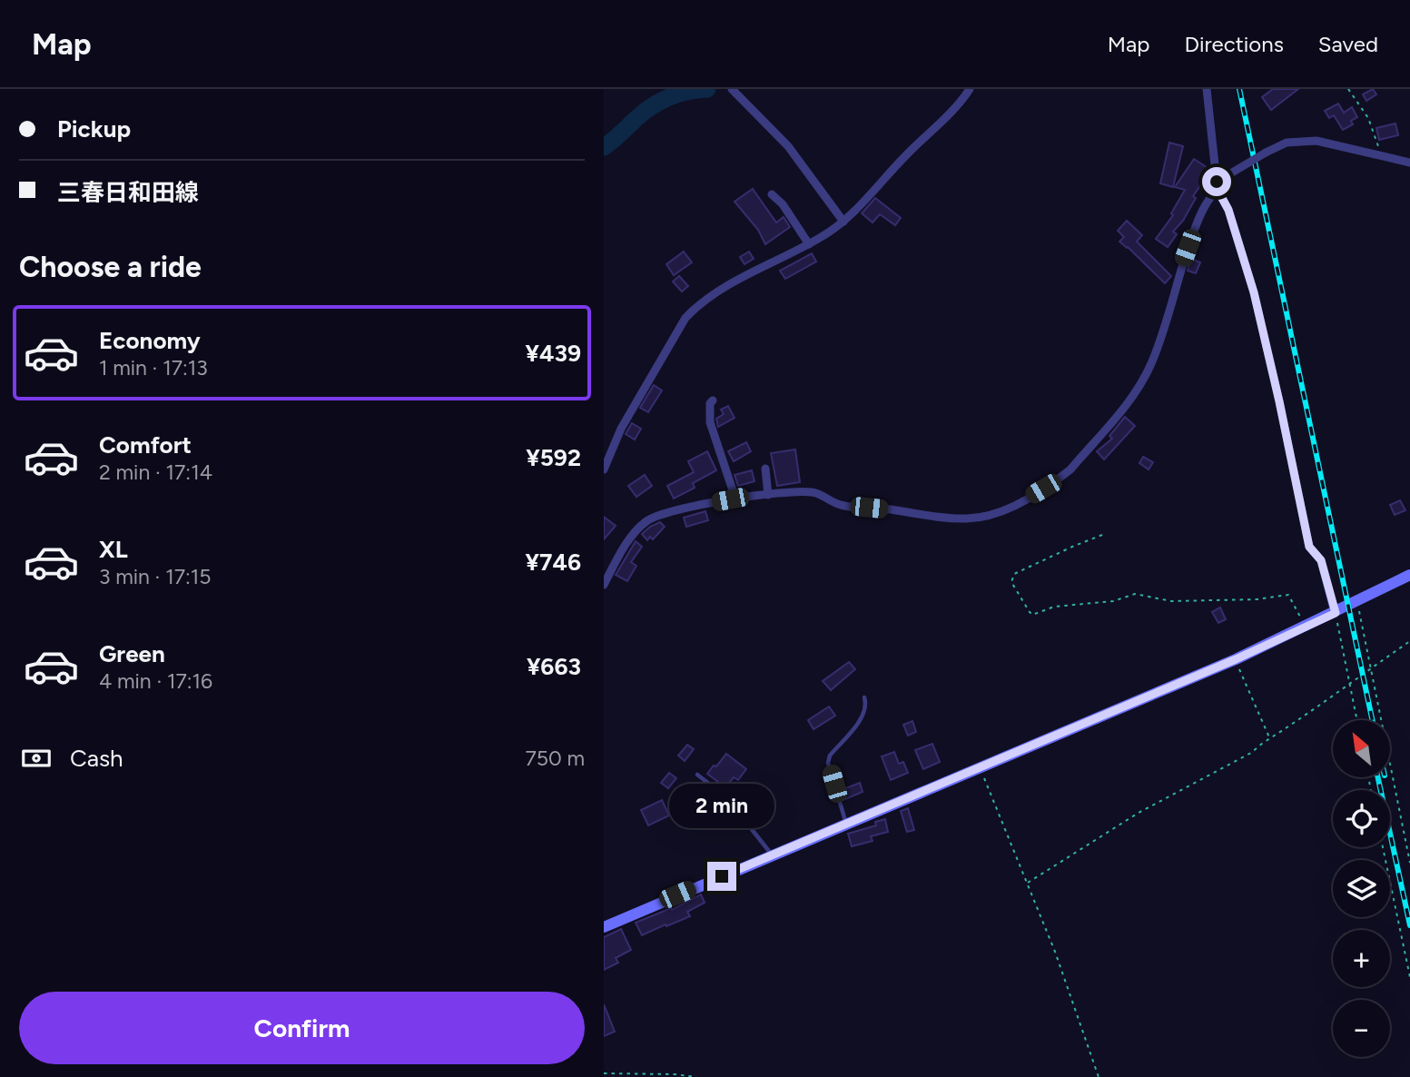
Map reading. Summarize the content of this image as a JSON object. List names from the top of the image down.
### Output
{
  "north": "top left",
  "page": {
    "header": "Map",
    "nav": ["Map", "Directions", "Saved"],
    "banner": ["Pickup", "三春日和田線"],
    "heading": "Choose a ride",
    "list": [
      {
        "name": "Economy",
        "note": "1 min · 17:13",
        "value": "¥439"
      },
      {
        "name": "Comfort",
        "note": "2 min · 17:14",
        "value": "¥592"
      },
      {
        "name": "XL",
        "note": "3 min · 17:15",
        "value": "¥746"
      },
      {
        "name": "Green",
        "note": "4 min · 17:16",
        "value": "¥663"
      }
    ],
    "map_buttons": ["+", "−"],
    "pay": ["Cash", "750 m"],
    "bubble": "2 min",
    "buttons": "Confirm"
  }
}
